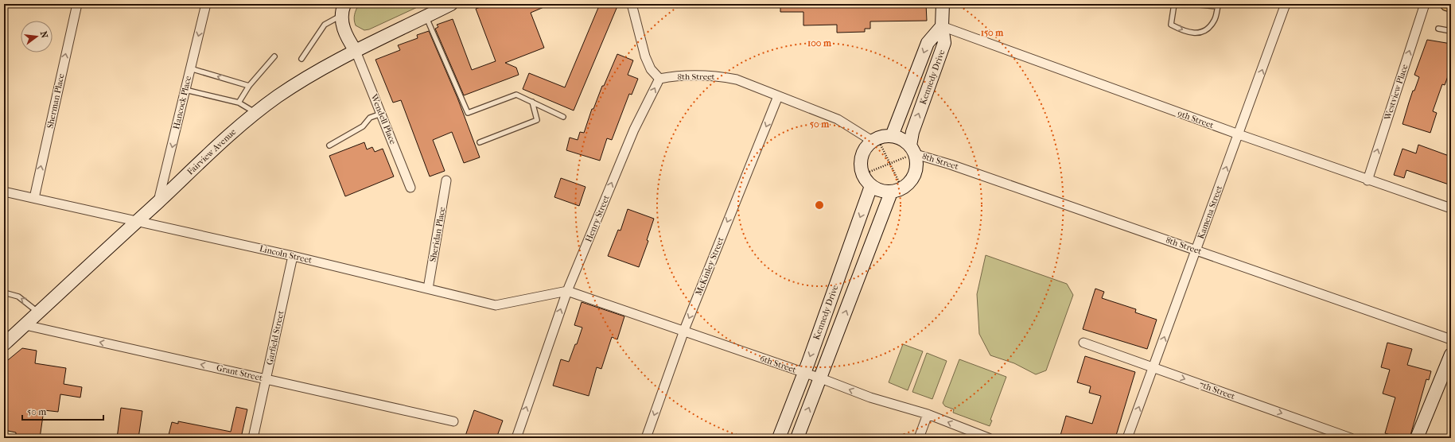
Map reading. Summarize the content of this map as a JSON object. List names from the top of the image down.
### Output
{
  "streets": {
    "street": [
      "8th Street",
      "Kennedy Drive",
      "Westview Place",
      "Sherman Place",
      "Hancock Place",
      "Wendell Place",
      "9th Street",
      "Fairview Avenue",
      "Kamena Street",
      "Henry Street",
      "Sheridan Place",
      "Lincoln Street",
      "McKinley Street",
      "Garfield Street",
      "6th Street",
      "Grant Street",
      "7th Street"
    ]
  },
  "crossings": [
    ["8th Street", "Kennedy Drive"],
    ["8th Street", "Kamena Street"],
    ["8th Street", "Henry Street"],
    ["8th Street", "McKinley Street"],
    ["Kennedy Drive", "9th Street"],
    ["Kennedy Drive", "6th Street"],
    ["Westview Place", "9th Street"],
    ["Sherman Place", "Lincoln Street"],
    ["Hancock Place", "Fairview Avenue"],
    ["Wendell Place", "Fairview Avenue"],
    ["9th Street", "Kamena Street"],
    ["Fairview Avenue", "Lincoln Street"],
    ["Fairview Avenue", "Grant Street"],
    ["Kamena Street", "7th Street"],
    ["Henry Street", "Lincoln Street"],
    ["Henry Street", "6th Street"],
    ["Sheridan Place", "Lincoln Street"],
    ["Lincoln Street", "Garfield Street"],
    ["Lincoln Street", "6th Street"],
    ["McKinley Street", "6th Street"],
    ["Garfield Street", "Grant Street"]
  ],
  "one_way": [
    "Westview Place",
    "Sherman Place",
    "Hancock Place",
    "Kamena Street",
    "Henry Street",
    "McKinley Street",
    "6th Street",
    "Grant Street",
    "7th Street"
  ],
  "scale_bar": "50 m",
  "north": "right",
  "rings": ["150 m", "100 m", "50 m"]
}
